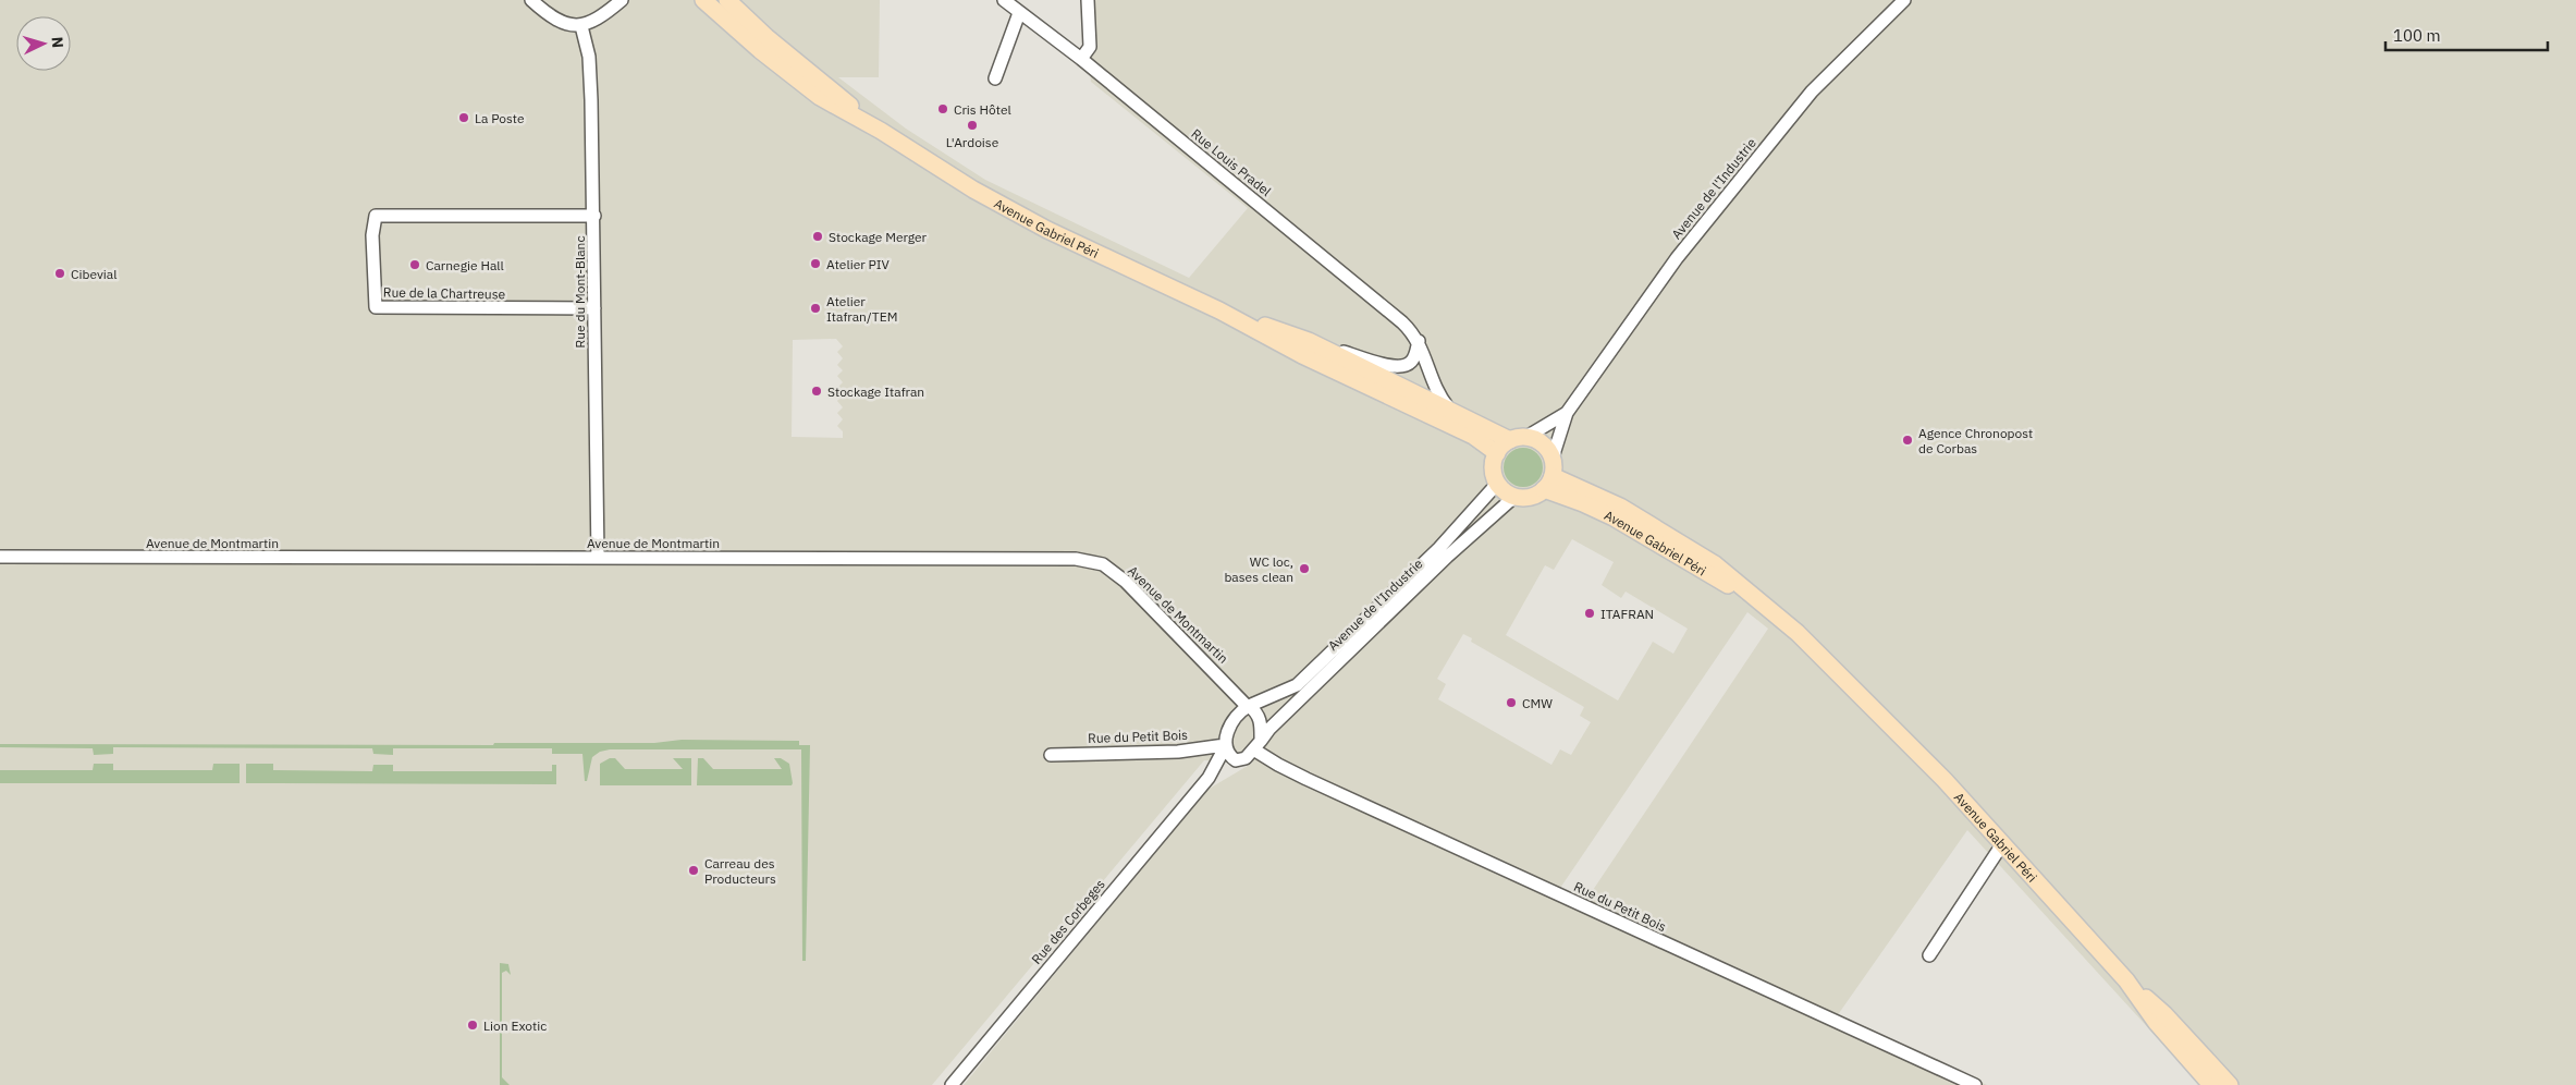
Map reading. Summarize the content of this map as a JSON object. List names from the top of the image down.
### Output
{
  "streets": {
    "main road": ["Avenue Gabriel Péri"],
    "street": [
      "Rue Louis Pradel",
      "Avenue de l'Industrie",
      "Rue du Mont-Blanc",
      "Rue de la Chartreuse",
      "Avenue de Montmartin",
      "Rue du Petit Bois",
      "Rue des Corbeges"
    ]
  },
  "crossings": [
    ["Rue Louis Pradel", "Avenue Gabriel Péri"],
    ["Avenue de l'Industrie", "Avenue Gabriel Péri"],
    ["Avenue de l'Industrie", "Avenue de Montmartin"],
    ["Avenue de l'Industrie", "Rue du Petit Bois"],
    ["Avenue de l'Industrie", "Rue des Corbeges"],
    ["Rue du Mont-Blanc", "Rue de la Chartreuse"],
    ["Rue du Mont-Blanc", "Avenue de Montmartin"],
    ["Avenue de Montmartin", "Rue du Petit Bois"],
    ["Avenue de Montmartin", "Rue des Corbeges"],
    ["Rue du Petit Bois", "Rue des Corbeges"]
  ],
  "places": [
    "Cris Hôtel",
    "La Poste",
    "L'Ardoise",
    "Stockage Merger",
    "Atelier PIV",
    "Carnegie Hall",
    "Cibevial",
    "Atelier Itafran/TEM",
    "Stockage Itafran",
    "Agence Chronopost de Corbas",
    "WC loc, bases clean",
    "ITAFRAN",
    "CMW",
    "Carreau des Producteurs",
    "Lion Exotic"
  ],
  "scale_bar": "100 m",
  "north": "right"
}
